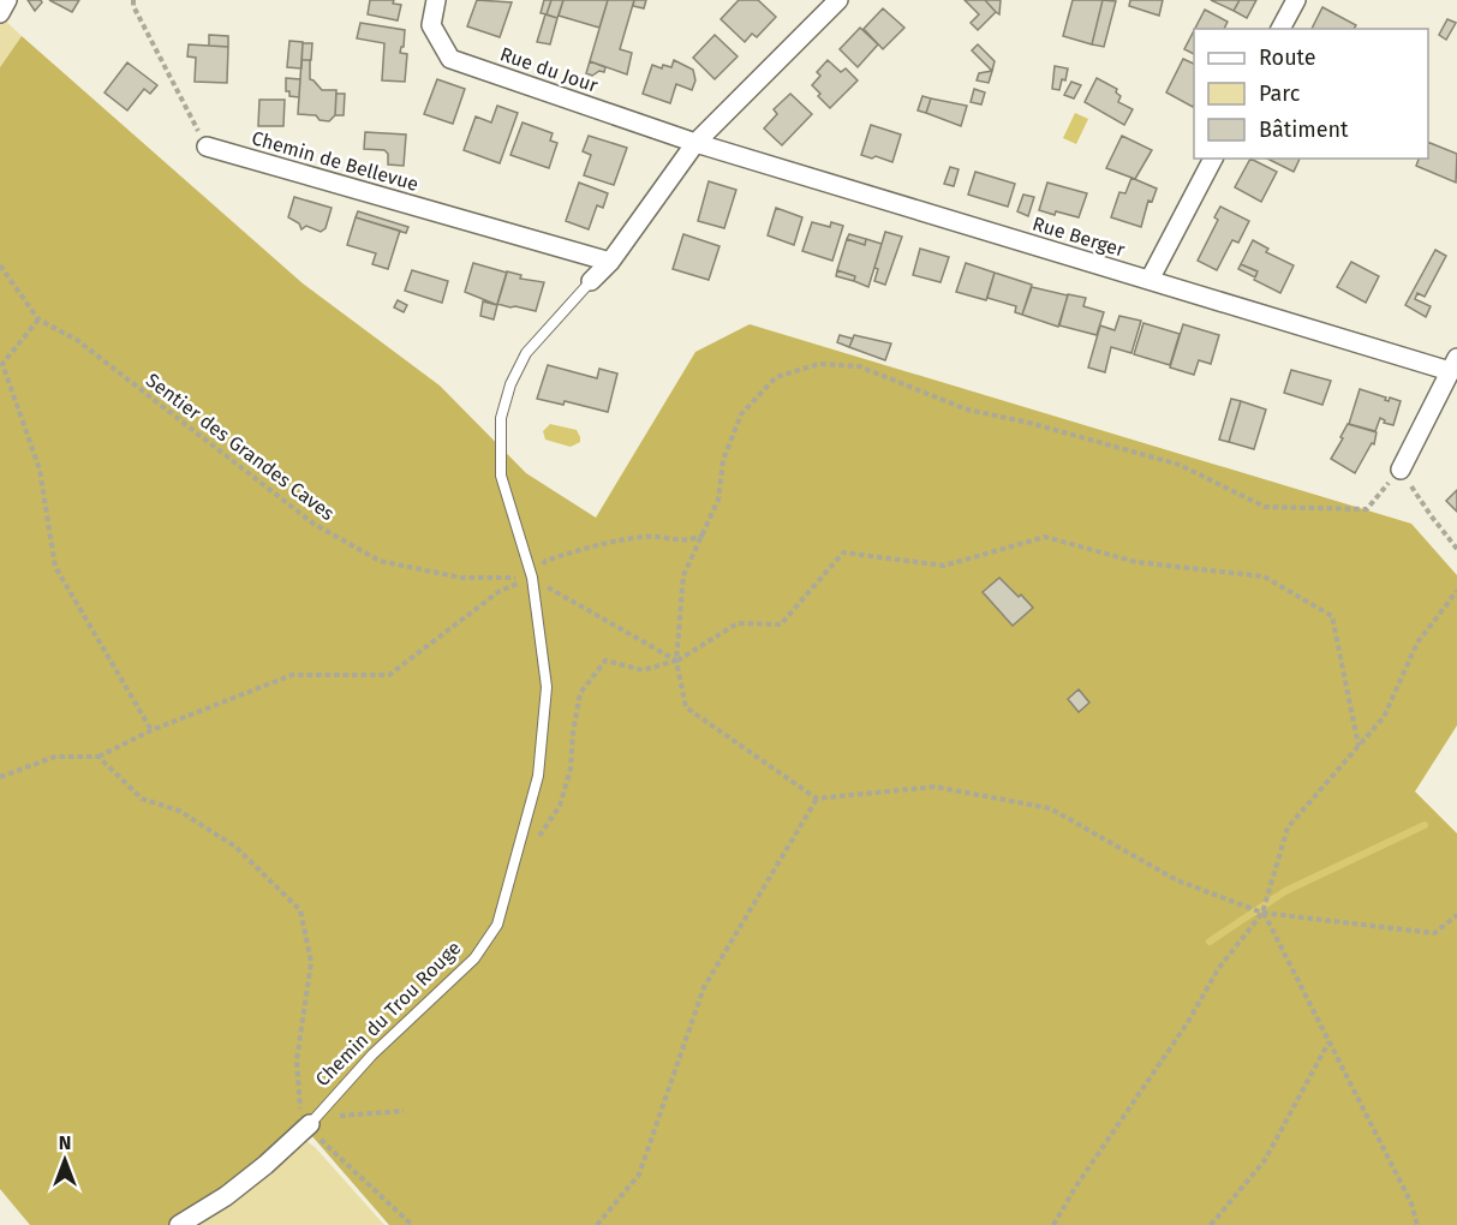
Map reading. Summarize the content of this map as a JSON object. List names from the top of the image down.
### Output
{
  "streets": {
    "street": [
      "Rue du Jour",
      "Chemin de Bellevue",
      "Rue Berger",
      "Chemin du Trou Rouge"
    ],
    "path": ["Sentier des Grandes Caves"]
  },
  "crossings": [
    ["Rue du Jour", "Rue Berger"],
    ["Rue du Jour", "Chemin du Trou Rouge"],
    ["Chemin de Bellevue", "Chemin du Trou Rouge"],
    ["Rue Berger", "Chemin du Trou Rouge"],
    ["Sentier des Grandes Caves", "Chemin du Trou Rouge"]
  ],
  "legend": ["Route", "Parc", "Bâtiment"],
  "north": "top"
}
